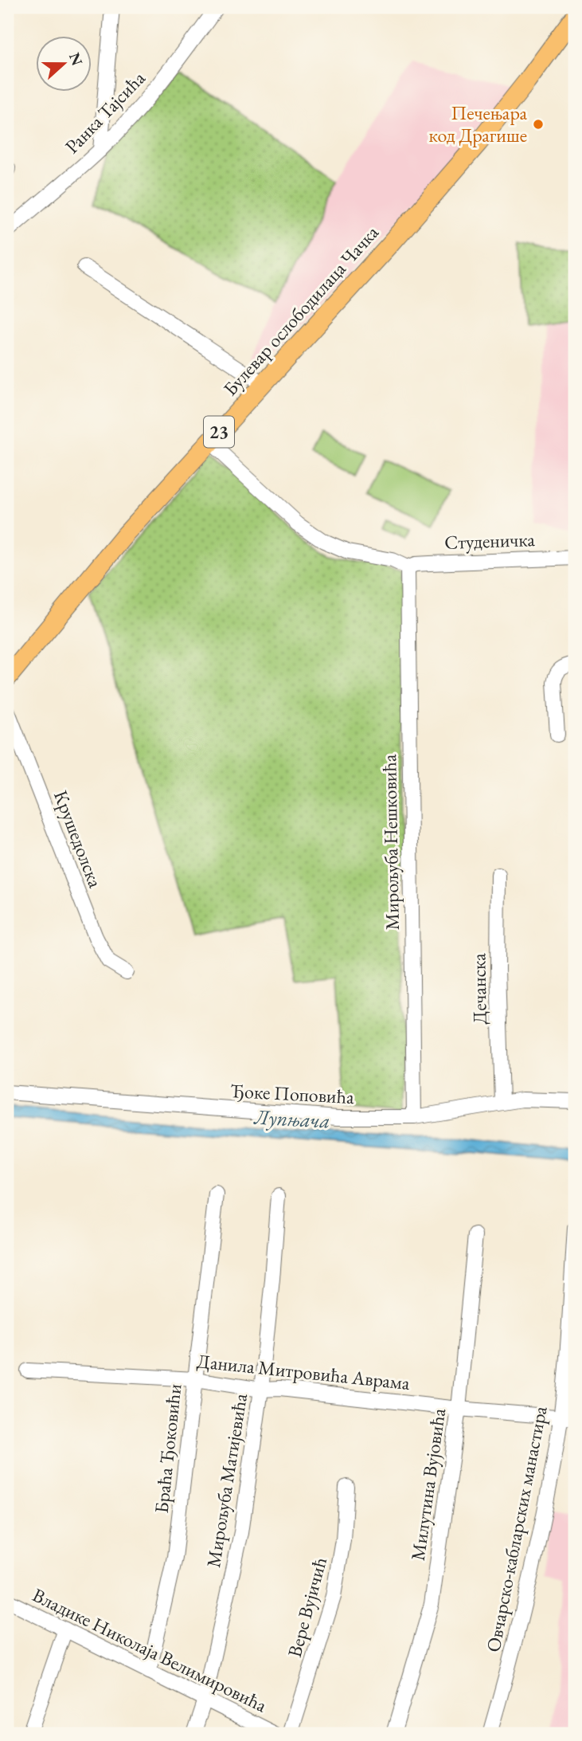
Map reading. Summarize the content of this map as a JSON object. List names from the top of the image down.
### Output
{
  "streets": {
    "main road": ["Булевар ослободилаца Чачка", "23"],
    "street": [
      "Ранка Тајсића",
      "Студеничка",
      "Крушедолска",
      "Мирољуба Нешковића",
      "Дечанска",
      "Ђоке Поповића",
      "Данила Митровића Аврама",
      "Браћа Ђоковићи",
      "Мирољуба Матијевића",
      "Милутина Вујовића",
      "Овчарско-кабларских манастира",
      "Вере Вујичић",
      "Владике Николаја Велимировића"
    ]
  },
  "crossings": [
    ["Студеничка", "Мирољуба Нешковића"],
    ["Мирољуба Нешковића", "Ђоке Поповића"],
    ["Дечанска", "Ђоке Поповића"],
    ["Данила Митровића Аврама", "Браћа Ђоковићи"],
    ["Данила Митровића Аврама", "Мирољуба Матијевића"],
    ["Данила Митровића Аврама", "Милутина Вујовића"],
    ["Данила Митровића Аврама", "Овчарско-кабларских манастира"],
    ["Браћа Ђоковићи", "Владике Николаја Велимировића"],
    ["Мирољуба Матијевића", "Владике Николаја Велимировића"]
  ],
  "water": ["Лупњача"],
  "places": ["Печењара код Драгише"],
  "north": "right"
}
